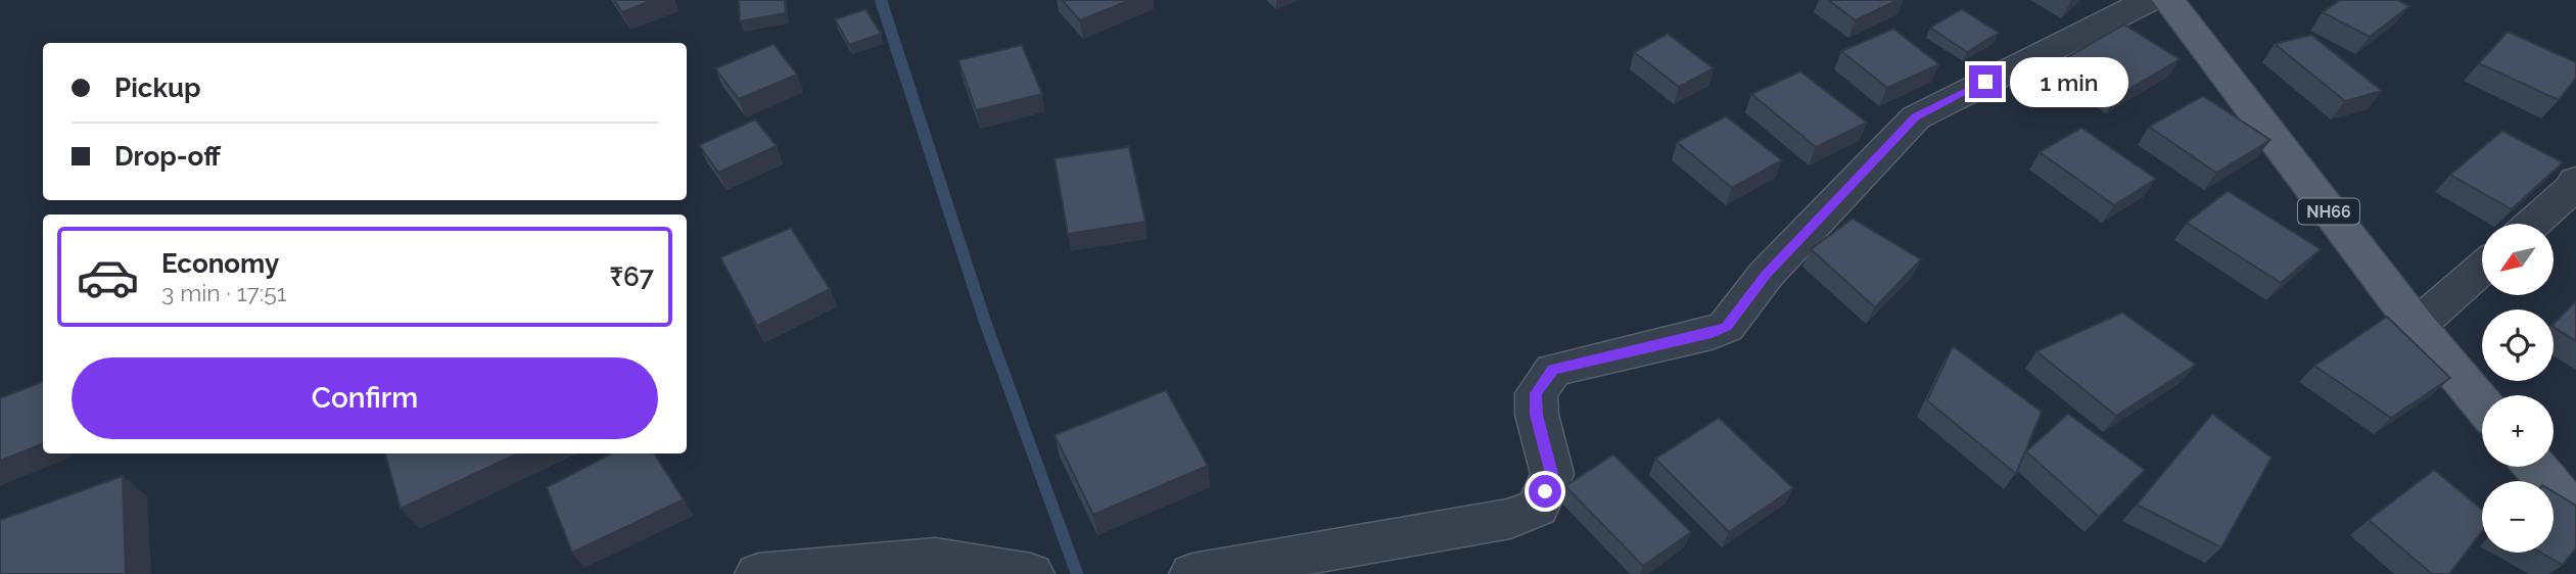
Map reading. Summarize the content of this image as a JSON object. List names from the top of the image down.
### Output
{
  "streets": {
    "main road": ["NH66"]
  },
  "north": "bottom left",
  "page": {
    "banner": ["Pickup", "Drop-off"],
    "bubble": "1 min",
    "map_buttons": ["+", "−"],
    "list": [
      {
        "name": "Economy",
        "note": "3 min · 17:51",
        "value": "₹67"
      }
    ],
    "buttons": "Confirm"
  }
}
